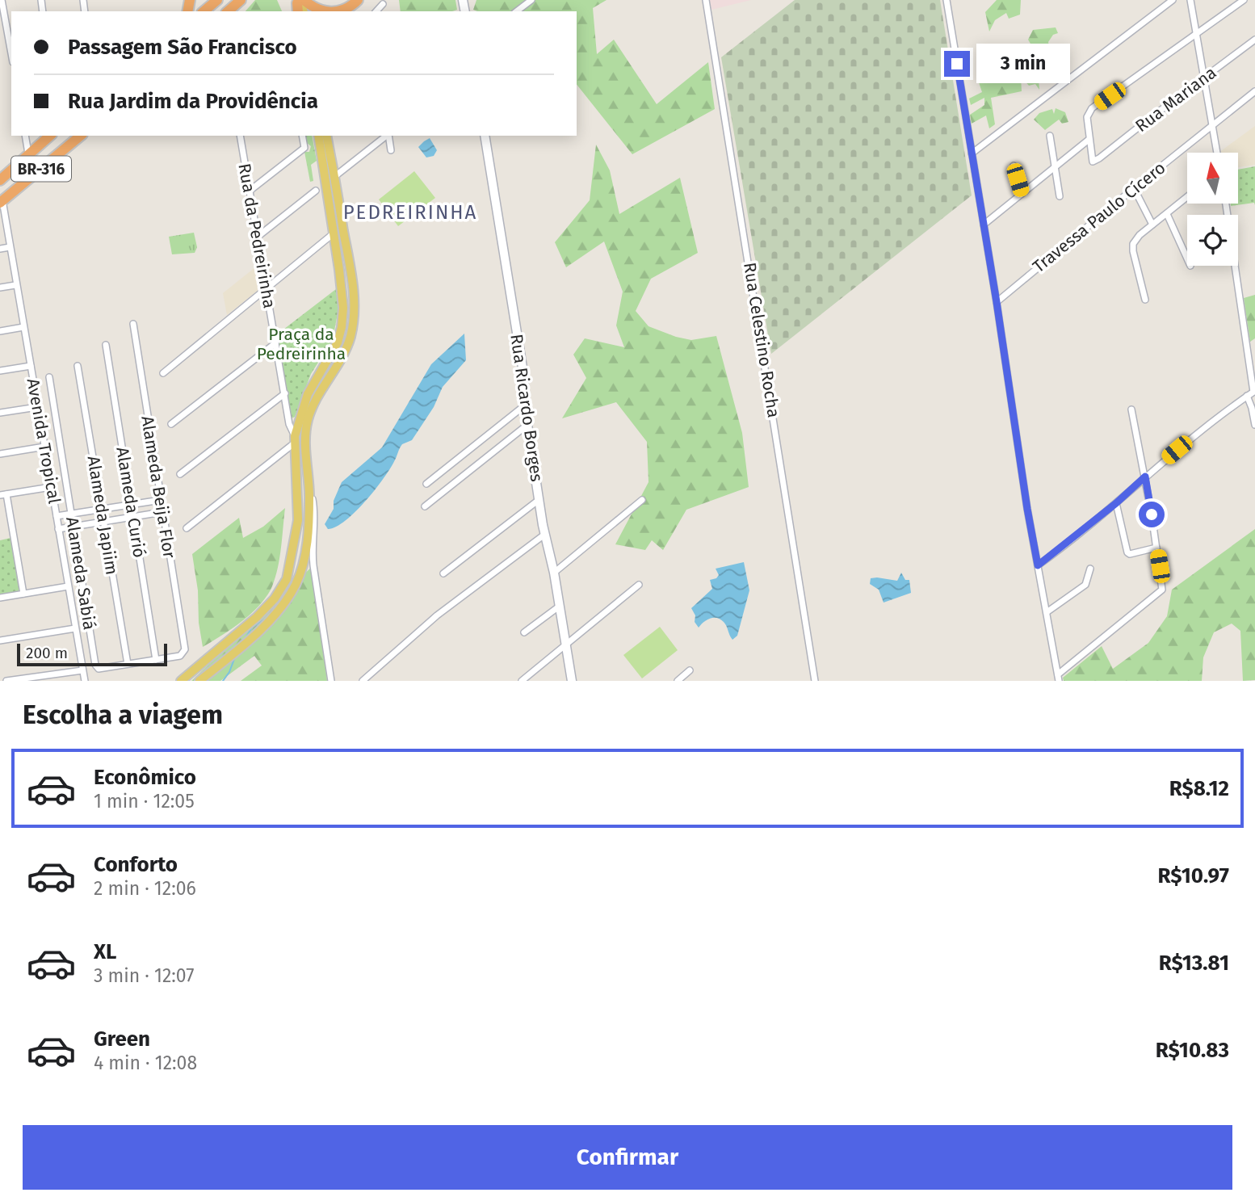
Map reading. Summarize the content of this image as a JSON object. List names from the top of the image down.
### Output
{
  "streets": {
    "highway": ["BR-316"],
    "street": [
      "Rua Mariana",
      "Travessa Paulo Cícero",
      "Rua da Pedreirinha",
      "Rua Celestino Rocha",
      "Rua Ricardo Borges",
      "Avenida Tropical",
      "Alameda Beija Flor",
      "Alameda Curió",
      "Alameda Japiim",
      "Alameda Sabiá"
    ]
  },
  "crossings": [
    ["BR-316", "Avenida Tropical"],
    ["Alameda Beija Flor", "Alameda Curió"],
    ["Alameda Japiim", "Alameda Sabiá"]
  ],
  "districts": ["PEDREIRINHA"],
  "parks": ["Praça da Pedreirinha"],
  "scale_bar": "200 m",
  "north": "top",
  "page": {
    "banner": ["Passagem São Francisco", "Rua Jardim da Providência"],
    "bubble": "3 min",
    "scale": "200 m",
    "heading": "Escolha a viagem",
    "list": [
      {
        "name": "Econômico",
        "note": "1 min · 12:05",
        "value": "R$8.12"
      },
      {
        "name": "Conforto",
        "note": "2 min · 12:06",
        "value": "R$10.97"
      },
      {
        "name": "XL",
        "note": "3 min · 12:07",
        "value": "R$13.81"
      },
      {
        "name": "Green",
        "note": "4 min · 12:08",
        "value": "R$10.83"
      }
    ],
    "buttons": "Confirmar"
  }
}
